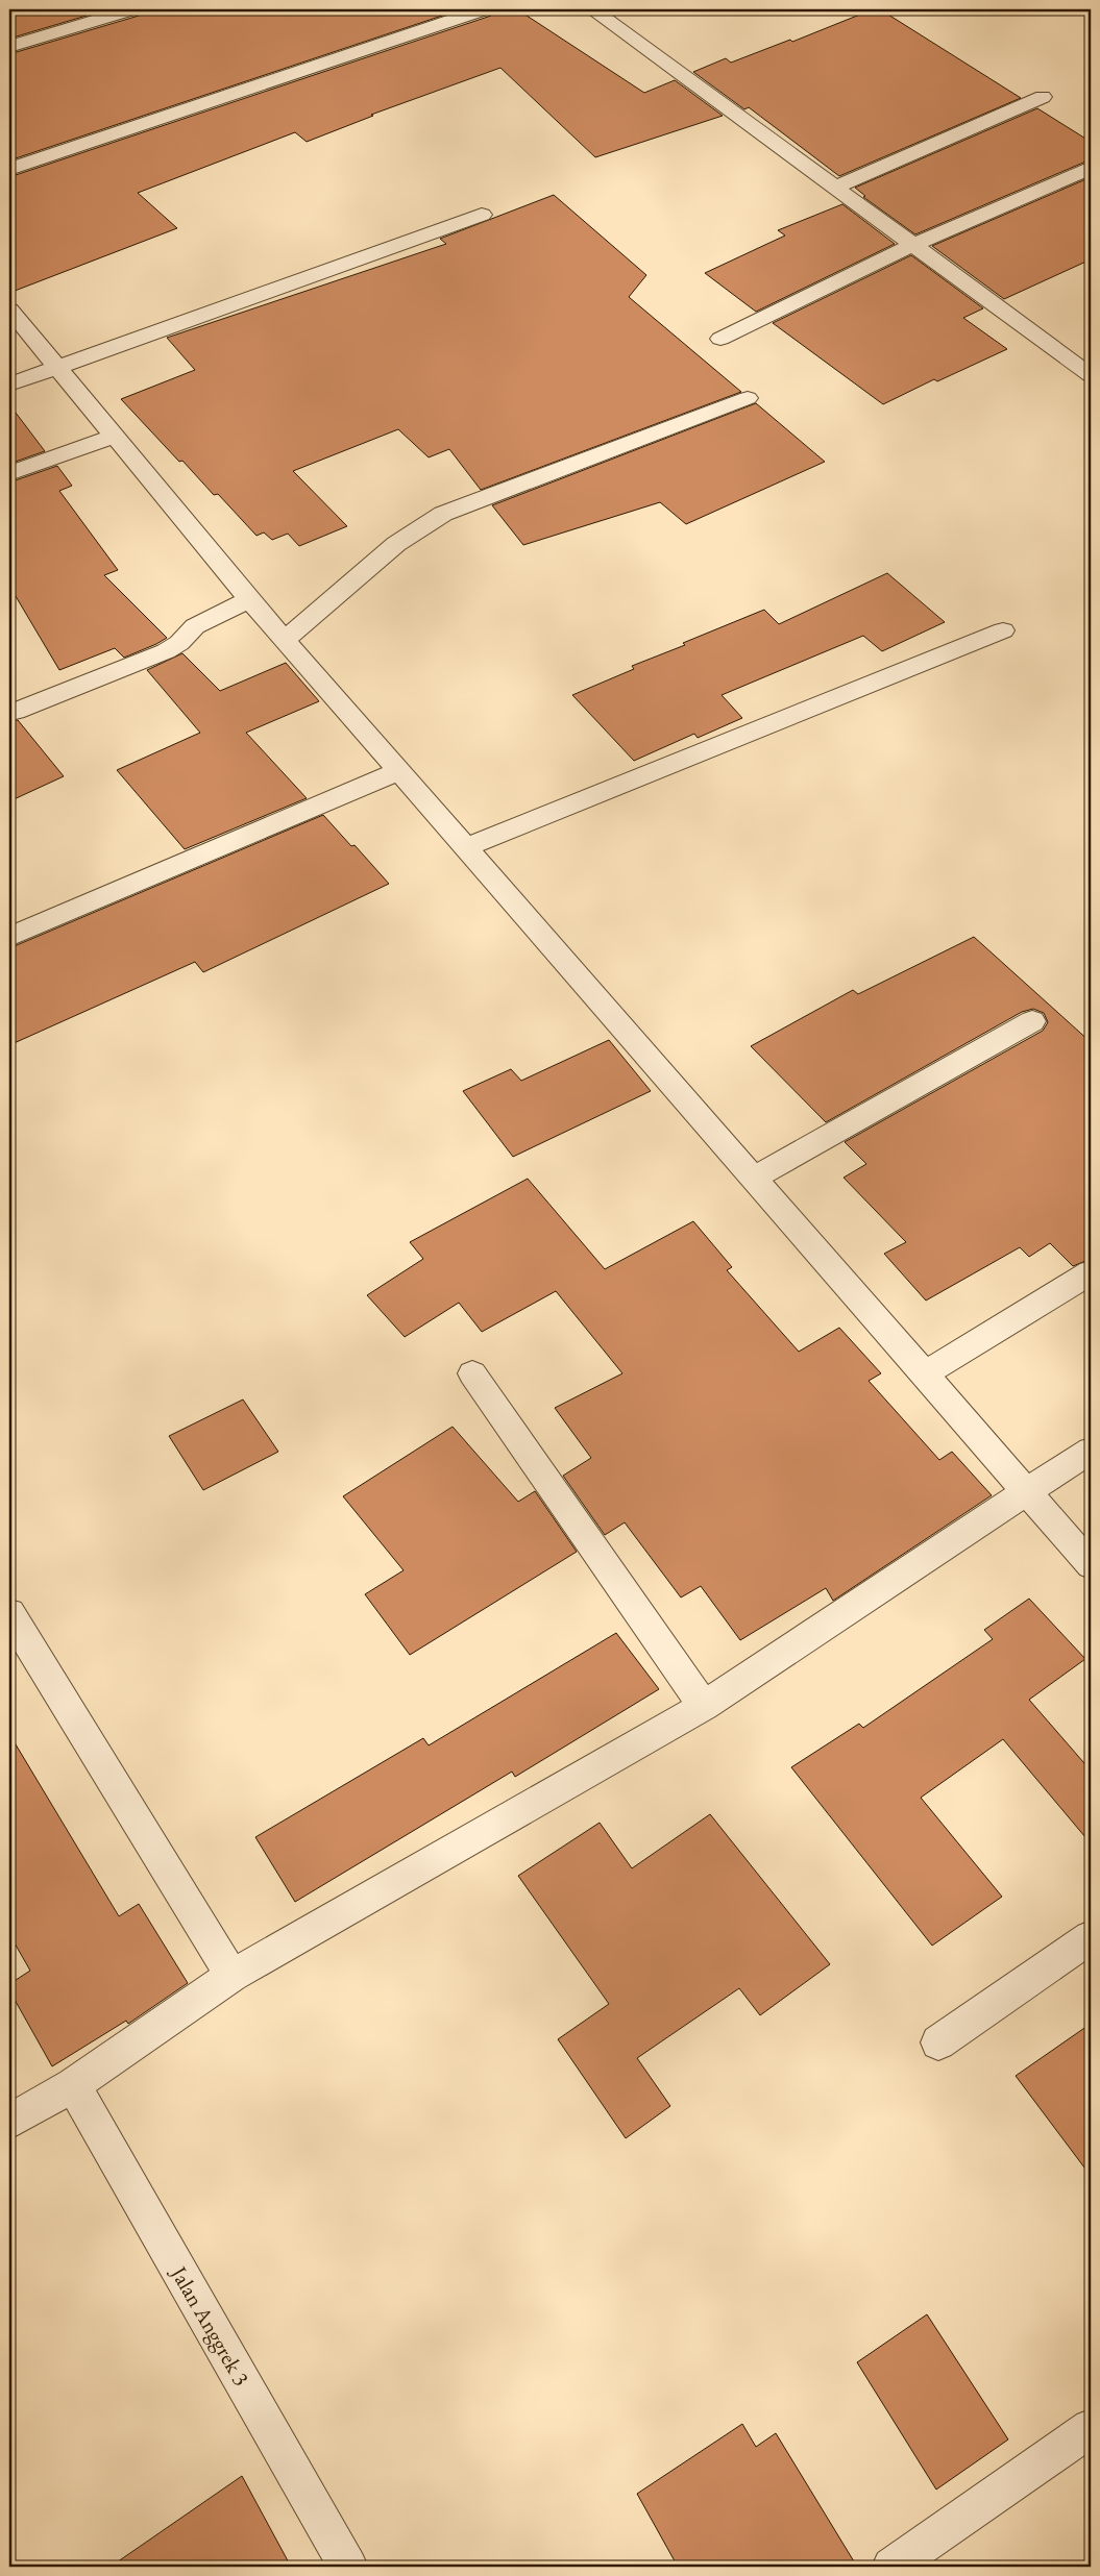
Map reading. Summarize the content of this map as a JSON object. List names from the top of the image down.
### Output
{
  "streets": {
    "street": ["Jalan Anggrek 3"]
  }
}
